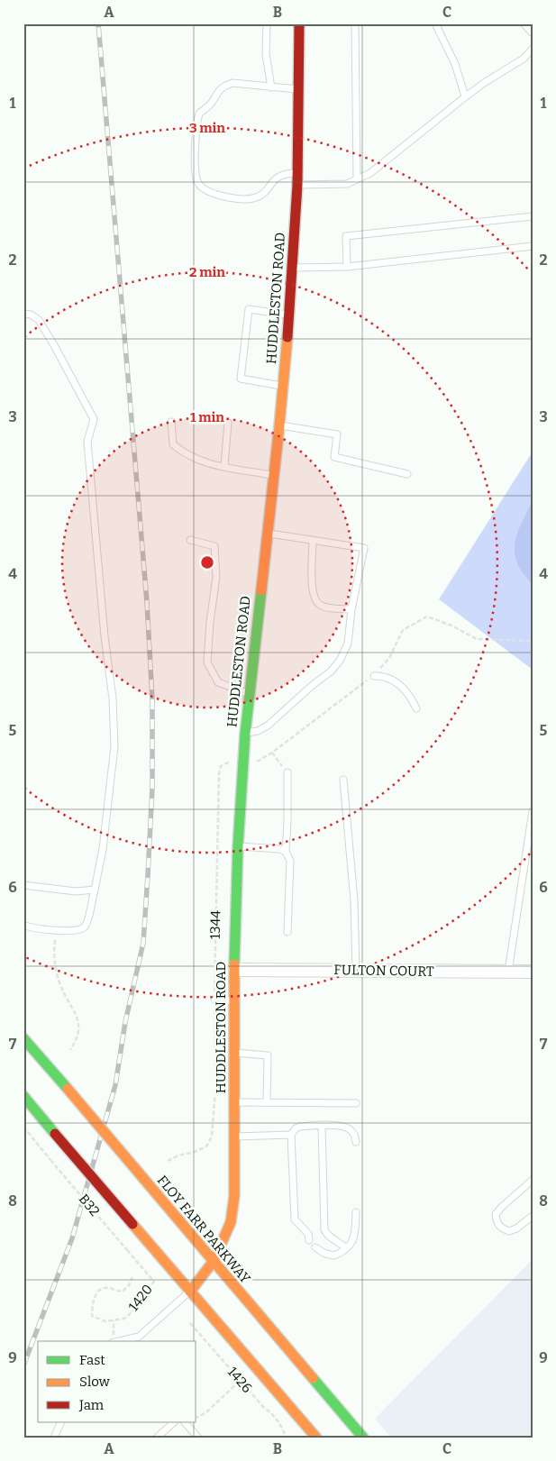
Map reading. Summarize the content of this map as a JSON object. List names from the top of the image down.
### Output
{
  "streets": {
    "street": ["HUDDLESTON ROAD", "FULTON COURT", "FLOY FARR PARKWAY"],
    "path": [
      "1344",
      "B32",
      "1420",
      "1426"
    ]
  },
  "crossings": [
    ["HUDDLESTON ROAD", "1344"],
    ["HUDDLESTON ROAD", "FULTON COURT"],
    ["HUDDLESTON ROAD", "FLOY FARR PARKWAY"],
    ["B32", "1420"]
  ],
  "legend": ["Fast", "Slow", "Jam"],
  "grid": {
    "columns": ["A", "B", "C"],
    "rows": [
      "1",
      "2",
      "3",
      "4",
      "5",
      "6",
      "7",
      "8",
      "9"
    ]
  },
  "rings": ["3 min", "2 min", "1 min"]
}
